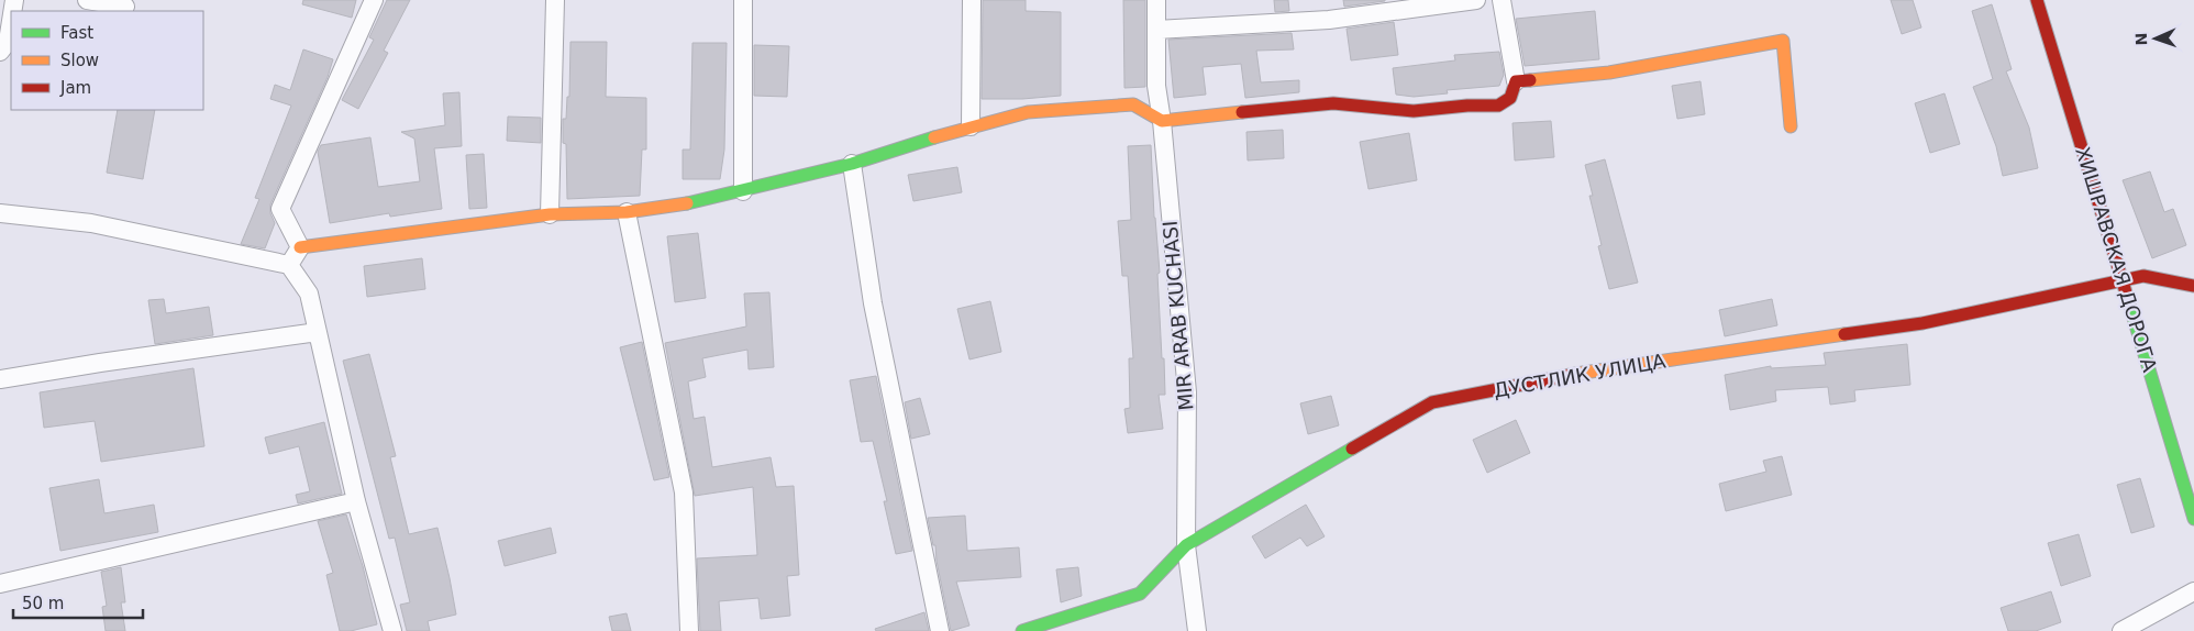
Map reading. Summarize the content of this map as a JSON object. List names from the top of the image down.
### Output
{
  "streets": {
    "street": ["ХИШРАВСКАЯ ДОРОГА", "MIR ARAB KUCHASI", "ДУСТЛИК УЛИЦА"]
  },
  "crossings": [
    ["ХИШРАВСКАЯ ДОРОГА", "ДУСТЛИК УЛИЦА"],
    ["MIR ARAB KUCHASI", "ДУСТЛИК УЛИЦА"]
  ],
  "legend": ["Fast", "Slow", "Jam"],
  "scale_bar": "50 m",
  "north": "left"
}
